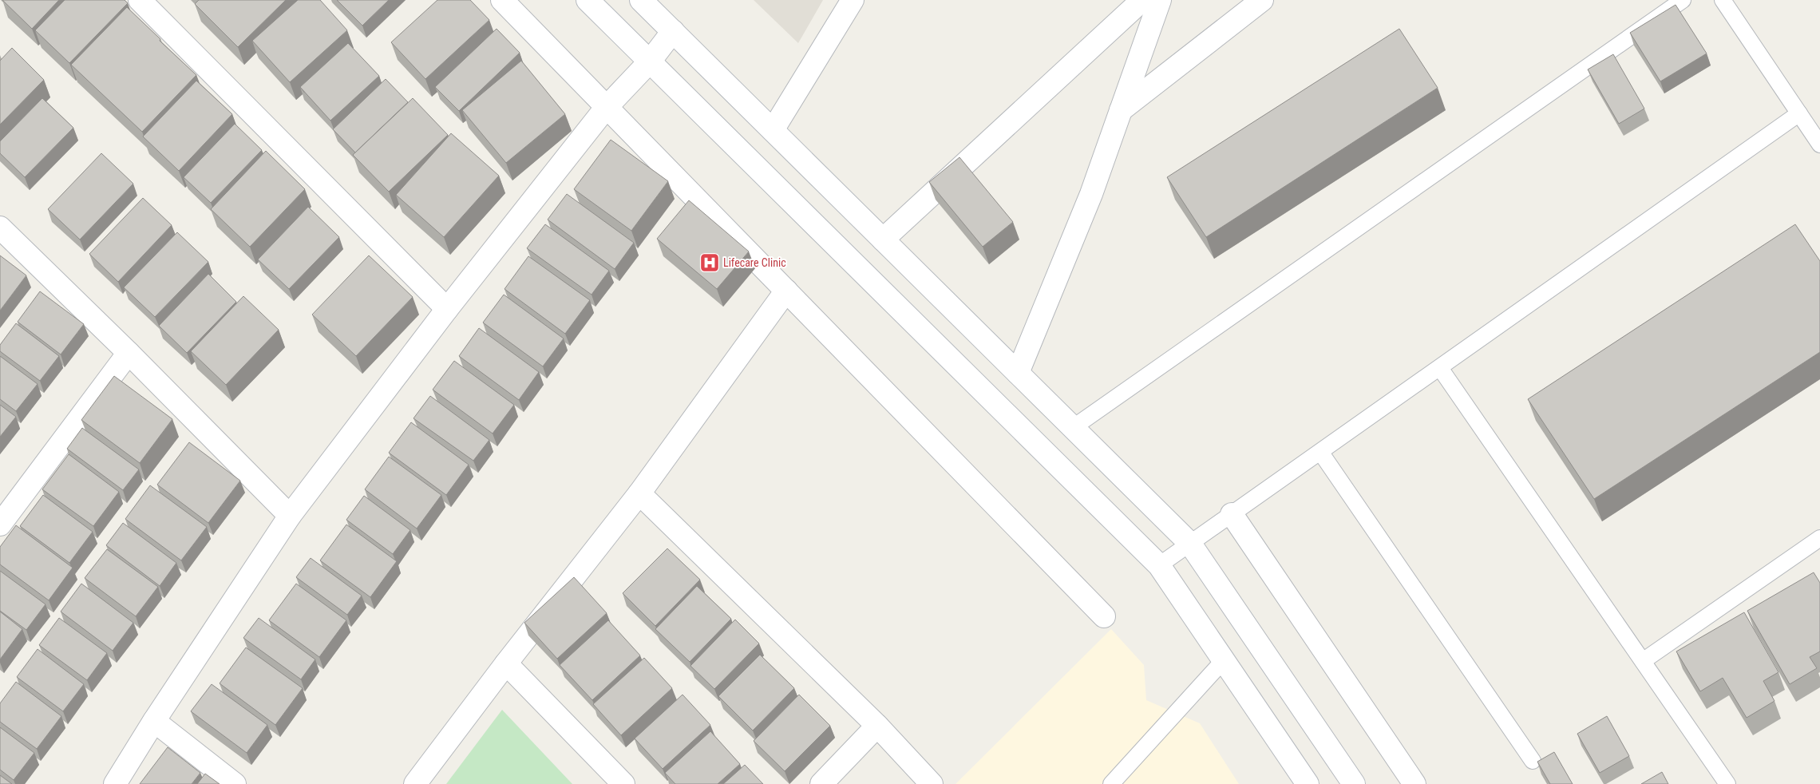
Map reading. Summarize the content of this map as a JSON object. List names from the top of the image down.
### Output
{
  "places": {
    "hospital": ["Lifecare Clinic"]
  }
}
